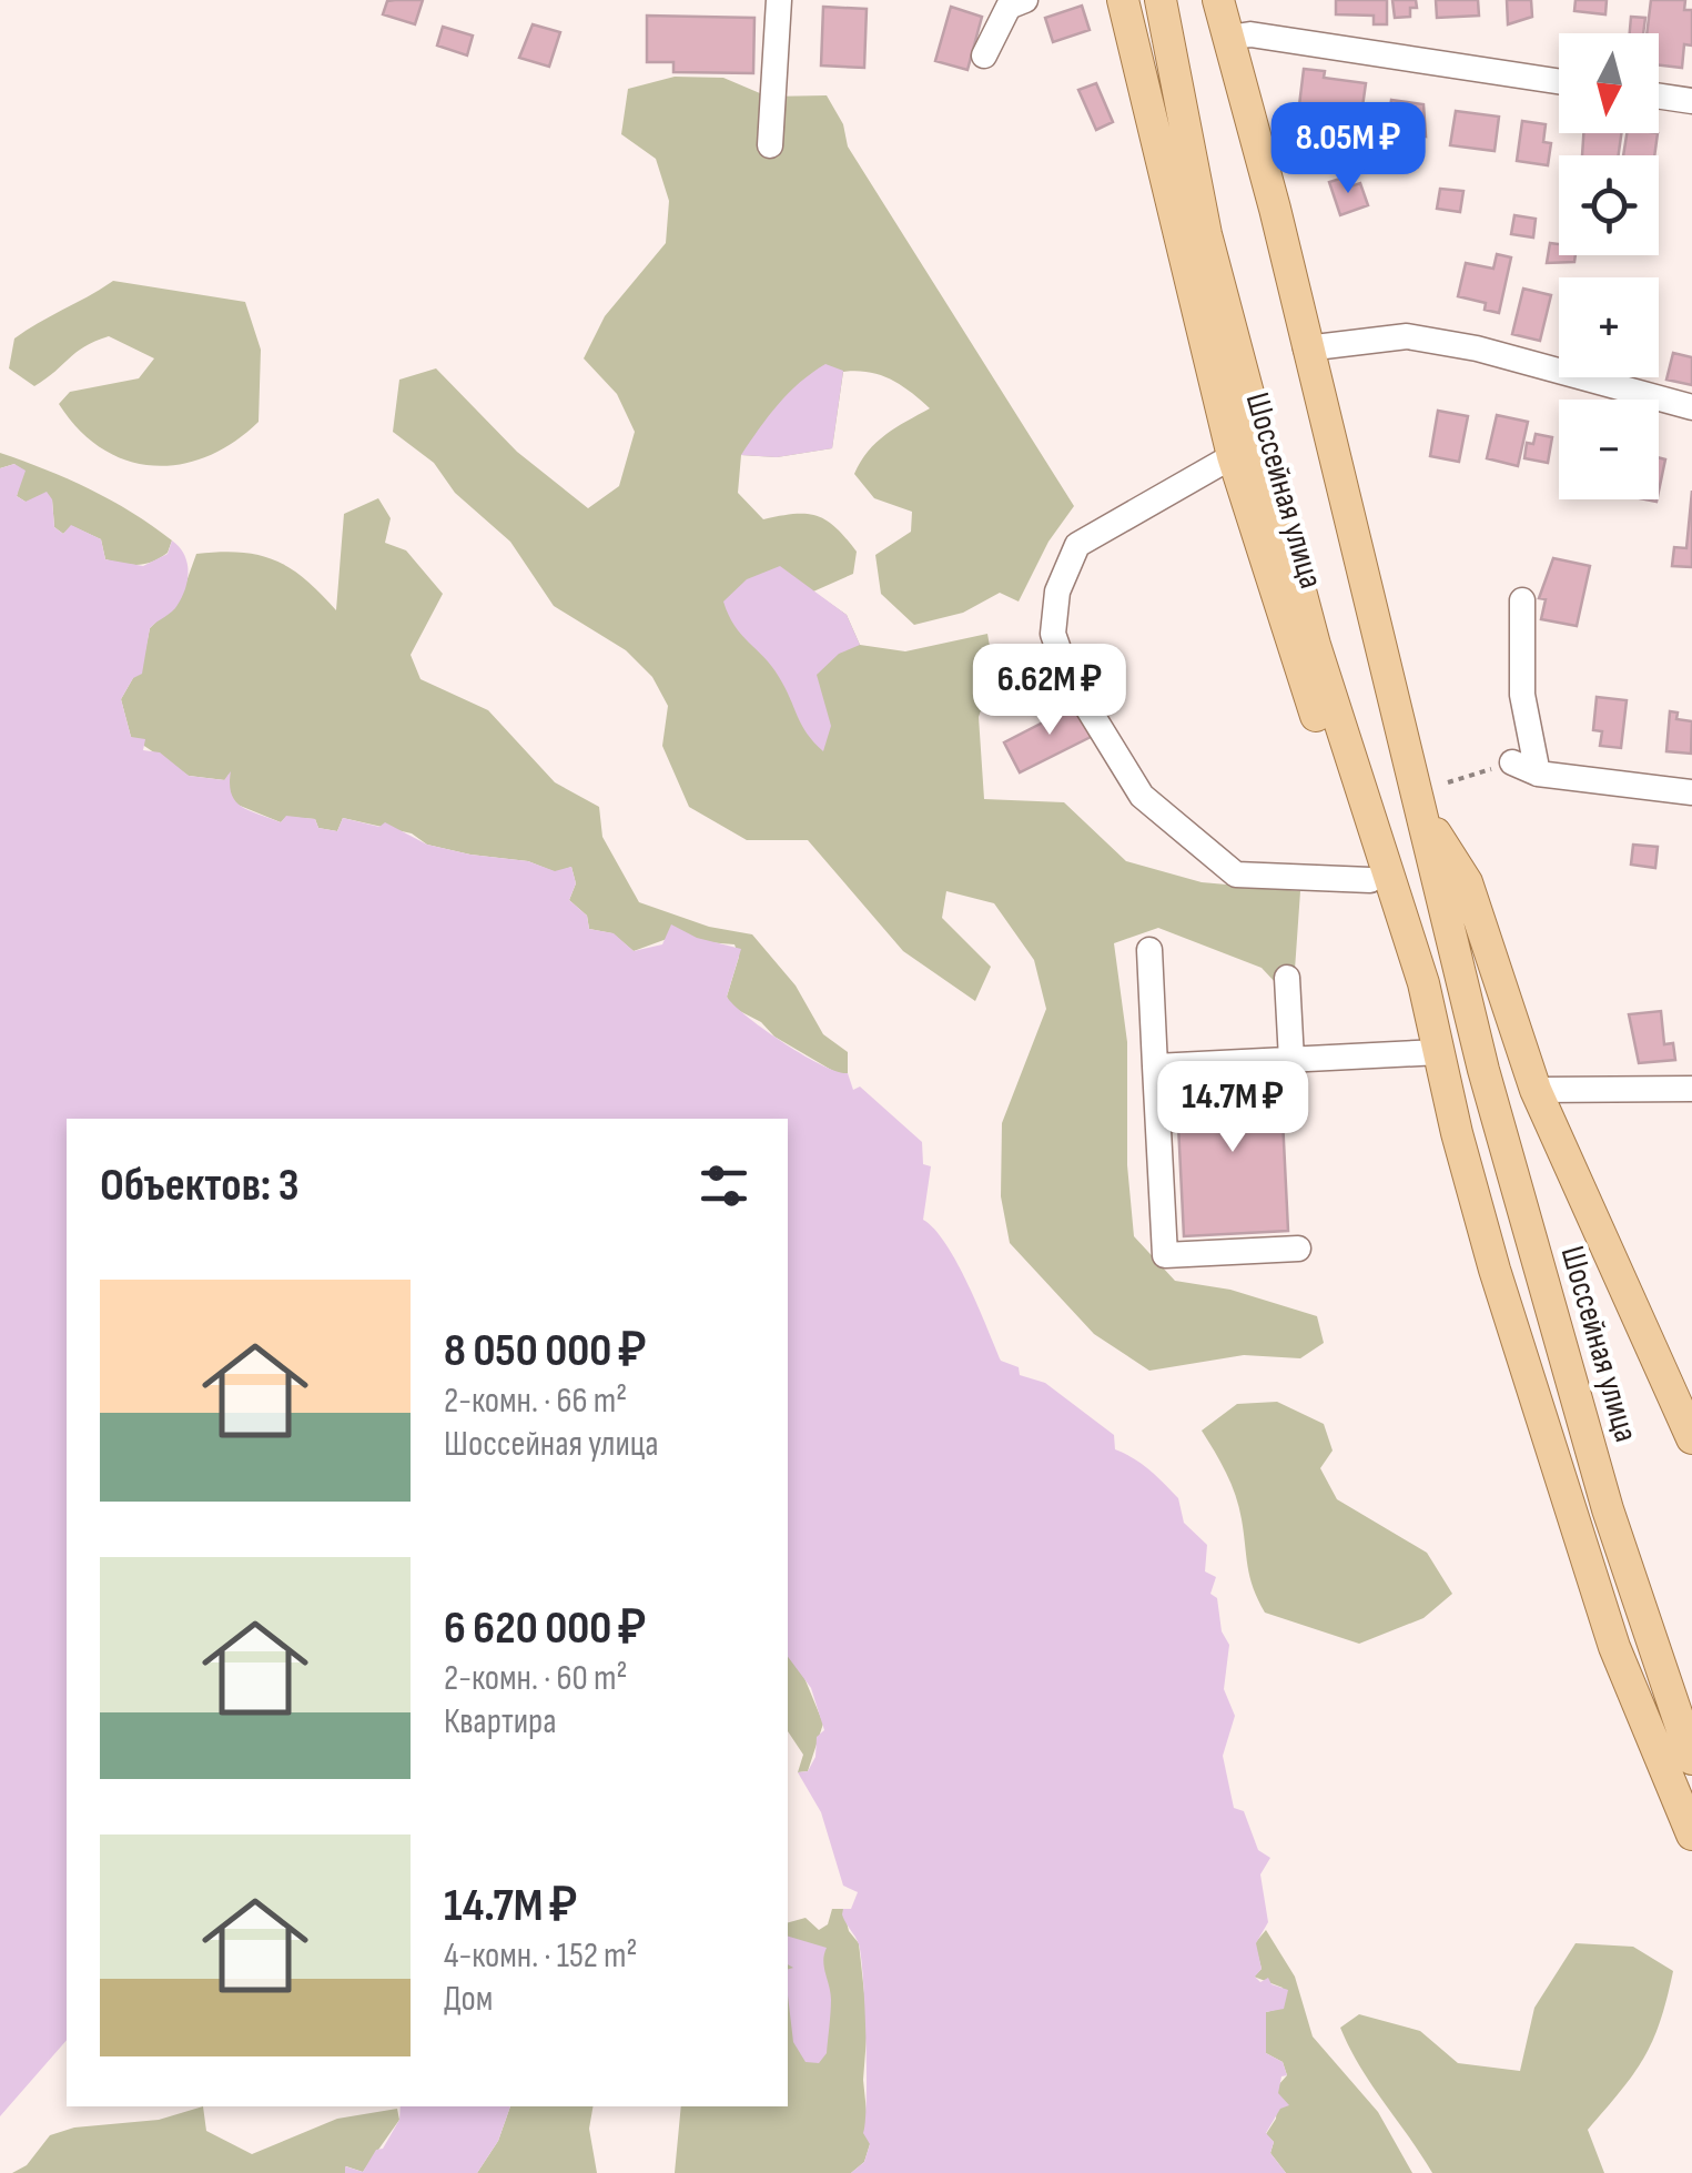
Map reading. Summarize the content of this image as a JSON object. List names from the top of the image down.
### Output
{
  "streets": {
    "main road": ["Шоссейная улица"]
  },
  "north": "bottom",
  "page": {
    "map_buttons": ["+", "−"],
    "price": ["8.05M ₽", "6.62M ₽", "14.7M ₽"],
    "heading": "Объектов: 3",
    "list": [
      {
        "name": "8 050 000 ₽",
        "note": "2-комн. · 66 m² · Шоссейная улица"
      },
      {
        "name": "6 620 000 ₽",
        "note": "2-комн. · 60 m² · Квартира"
      },
      {
        "name": "14.7M ₽",
        "note": "4-комн. · 152 m² · Дом"
      }
    ]
  }
}
